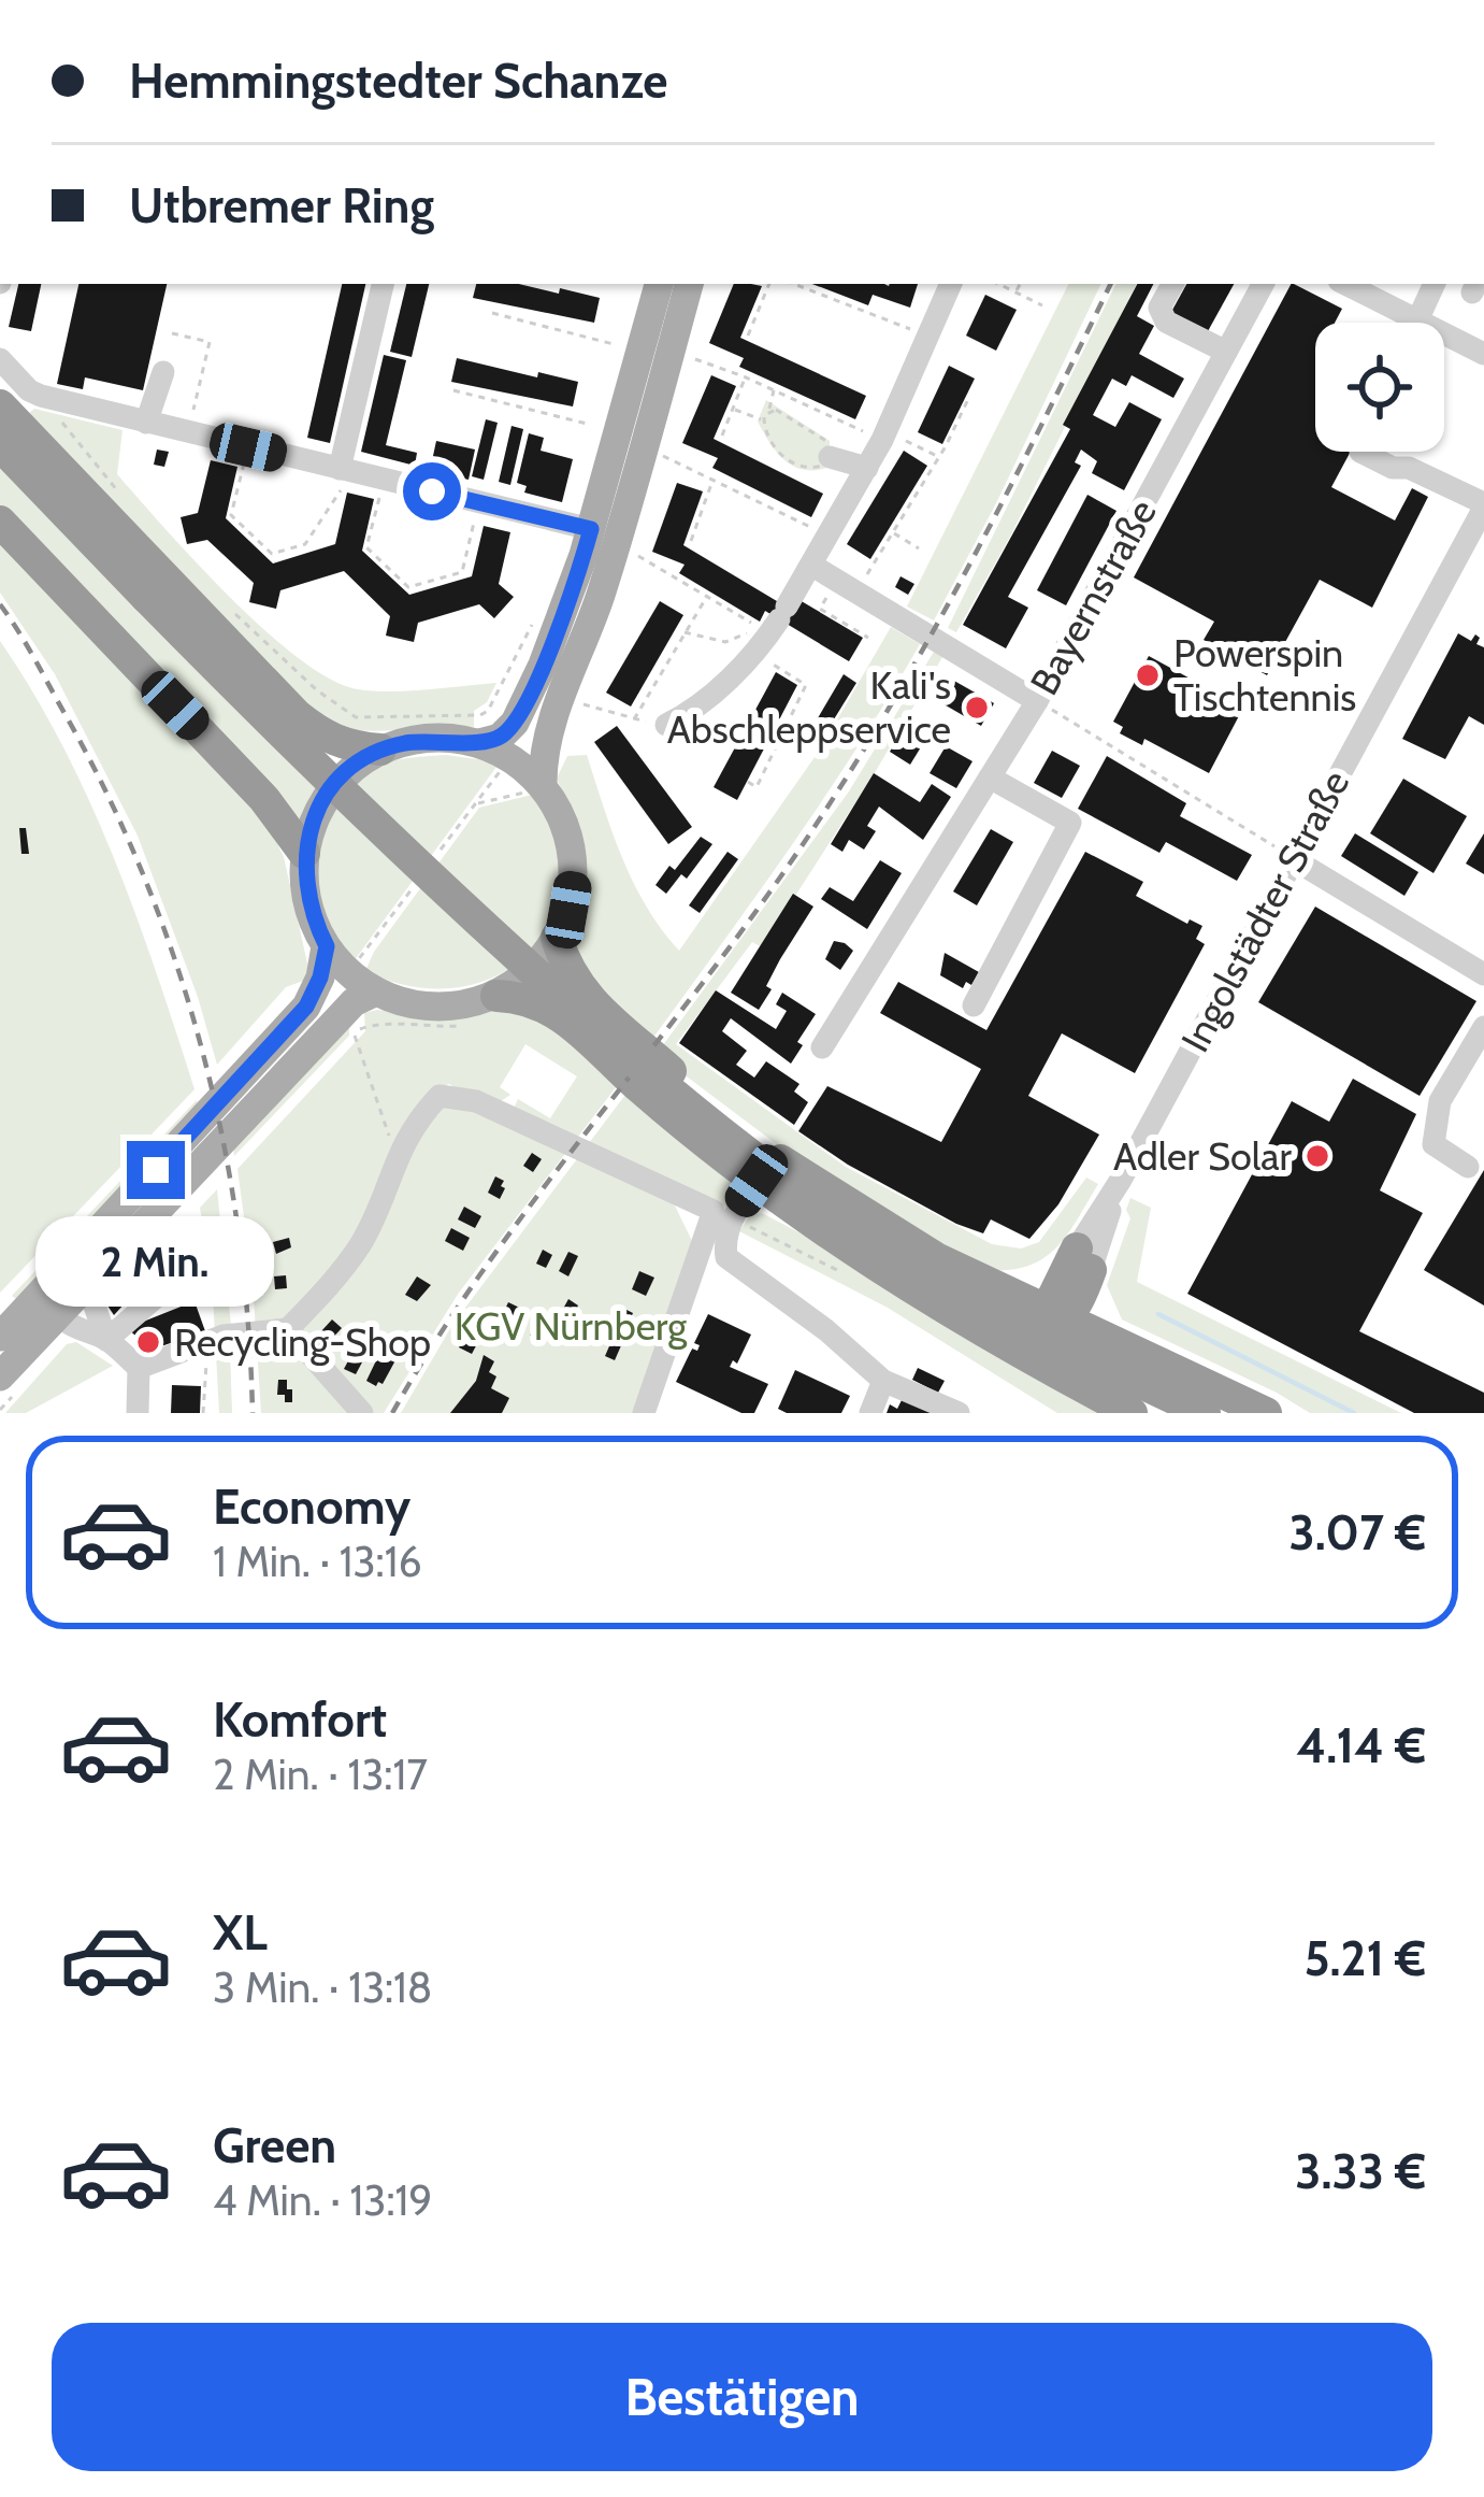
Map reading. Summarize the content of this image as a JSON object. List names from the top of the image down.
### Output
{
  "streets": {
    "street": ["Bayernstraße", "Ingolstädter Straße"]
  },
  "parks": ["KGV Nürnberg"],
  "places": [
    "Powerspin Tischtennis",
    "Kali's Abschleppservice",
    "Adler Solar",
    "Recycling-Shop"
  ],
  "page": {
    "banner": ["Hemmingstedter Schanze", "Utbremer Ring"],
    "bubble": "2 Min.",
    "list": [
      {
        "name": "Economy",
        "note": "1 Min. · 13:16",
        "value": "3.07 €"
      },
      {
        "name": "Komfort",
        "note": "2 Min. · 13:17",
        "value": "4.14 €"
      },
      {
        "name": "XL",
        "note": "3 Min. · 13:18",
        "value": "5.21 €"
      },
      {
        "name": "Green",
        "note": "4 Min. · 13:19",
        "value": "3.33 €"
      }
    ],
    "buttons": "Bestätigen"
  }
}
